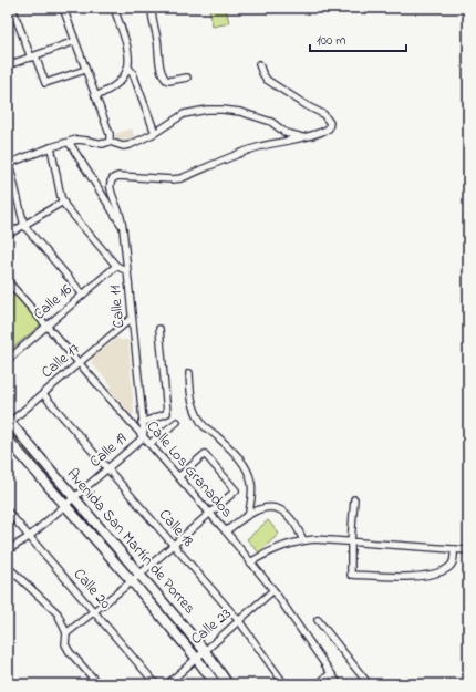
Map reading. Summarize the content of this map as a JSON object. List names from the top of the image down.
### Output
{
  "streets": {
    "main road": ["Avenida San Martín de Porres"],
    "street": [
      "Calle 16",
      "Calle 11",
      "Calle 17",
      "Calle 19",
      "Calle Los Granados",
      "Calle 18",
      "Calle 20",
      "Calle 23"
    ]
  },
  "crossings": [
    ["Calle 16", "Calle Los Granados"],
    ["Calle 11", "Calle 17"],
    ["Calle 11", "Calle 19"],
    ["Calle 11", "Calle Los Granados"],
    ["Calle 17", "Calle Los Granados"],
    ["Calle 17", "Calle 18"],
    ["Calle 17", "Avenida San Martín de Porres"],
    ["Calle 19", "Calle Los Granados"],
    ["Calle 19", "Calle 18"],
    ["Calle 19", "Avenida San Martín de Porres"],
    ["Calle 19", "Calle 20"],
    ["Calle Los Granados", "Calle 23"],
    ["Calle 18", "Calle 23"],
    ["Avenida San Martín de Porres", "Calle 23"]
  ],
  "scale_bar": "100 m"
}
